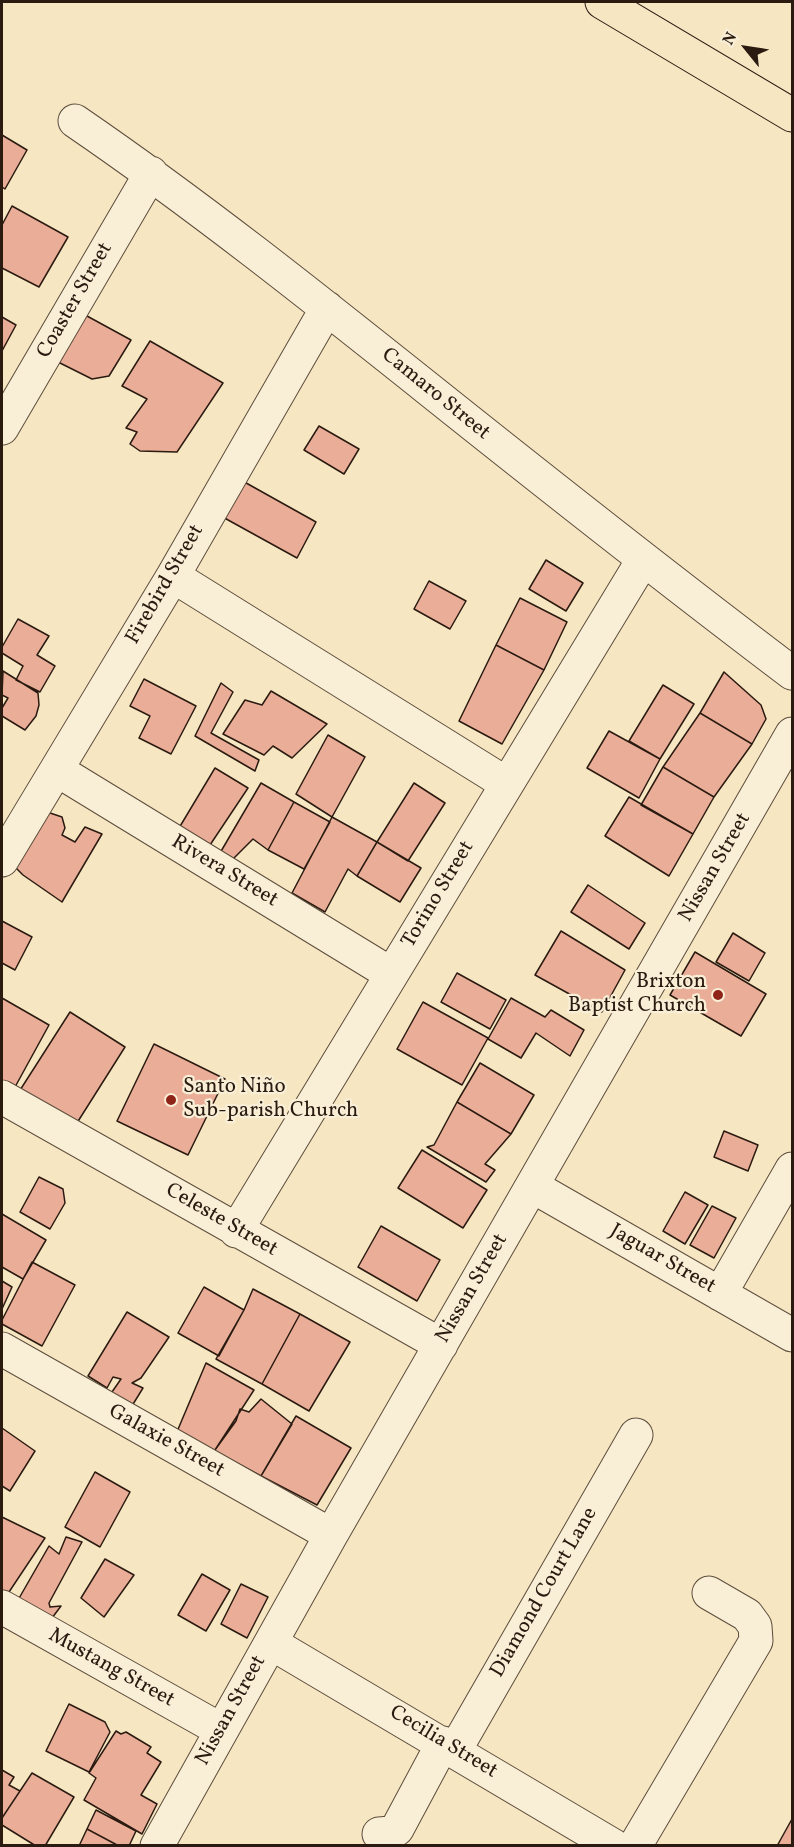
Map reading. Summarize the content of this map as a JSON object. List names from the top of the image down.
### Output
{
  "streets": {
    "street": [
      "Coaster Street",
      "Camaro Street",
      "Firebird Street",
      "Nissan Street",
      "Rivera Street",
      "Torino Street",
      "Celeste Street",
      "Jaguar Street",
      "Galaxie Street",
      "Diamond Court Lane",
      "Mustang Street",
      "Cecilia Street"
    ]
  },
  "crossings": [
    ["Coaster Street", "Camaro Street"],
    ["Camaro Street", "Firebird Street"],
    ["Camaro Street", "Torino Street"],
    ["Firebird Street", "Rivera Street"],
    ["Nissan Street", "Celeste Street"],
    ["Nissan Street", "Jaguar Street"],
    ["Nissan Street", "Galaxie Street"],
    ["Nissan Street", "Mustang Street"],
    ["Nissan Street", "Cecilia Street"],
    ["Rivera Street", "Torino Street"],
    ["Torino Street", "Celeste Street"],
    ["Diamond Court Lane", "Cecilia Street"]
  ],
  "places": ["Brixton Baptist Church", "Santo Niño Sub-parish Church"],
  "north": "top left"
}
